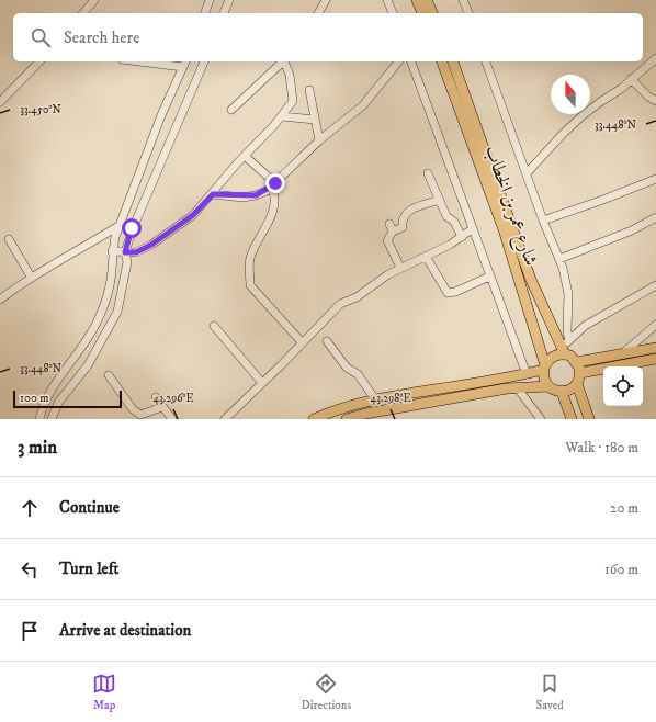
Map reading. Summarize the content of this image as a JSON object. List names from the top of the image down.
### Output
{
  "streets": {
    "main road": ["شارع عمر بن الخطاب"]
  },
  "scale_bar": "100 m",
  "north": "top",
  "page": {
    "search": "Search here",
    "scale": "100 m",
    "heading": ["3 min", "Walk · 180 m"],
    "list": [
      ["Continue", "20 m"],
      ["Turn left", "160 m"],
      "Arrive at destination"
    ],
    "nav": ["Map", "Directions", "Saved"]
  },
  "coordinates": [
    "33.450°N",
    "33.448°N",
    "43.296°E",
    "43.298°E"
  ]
}
